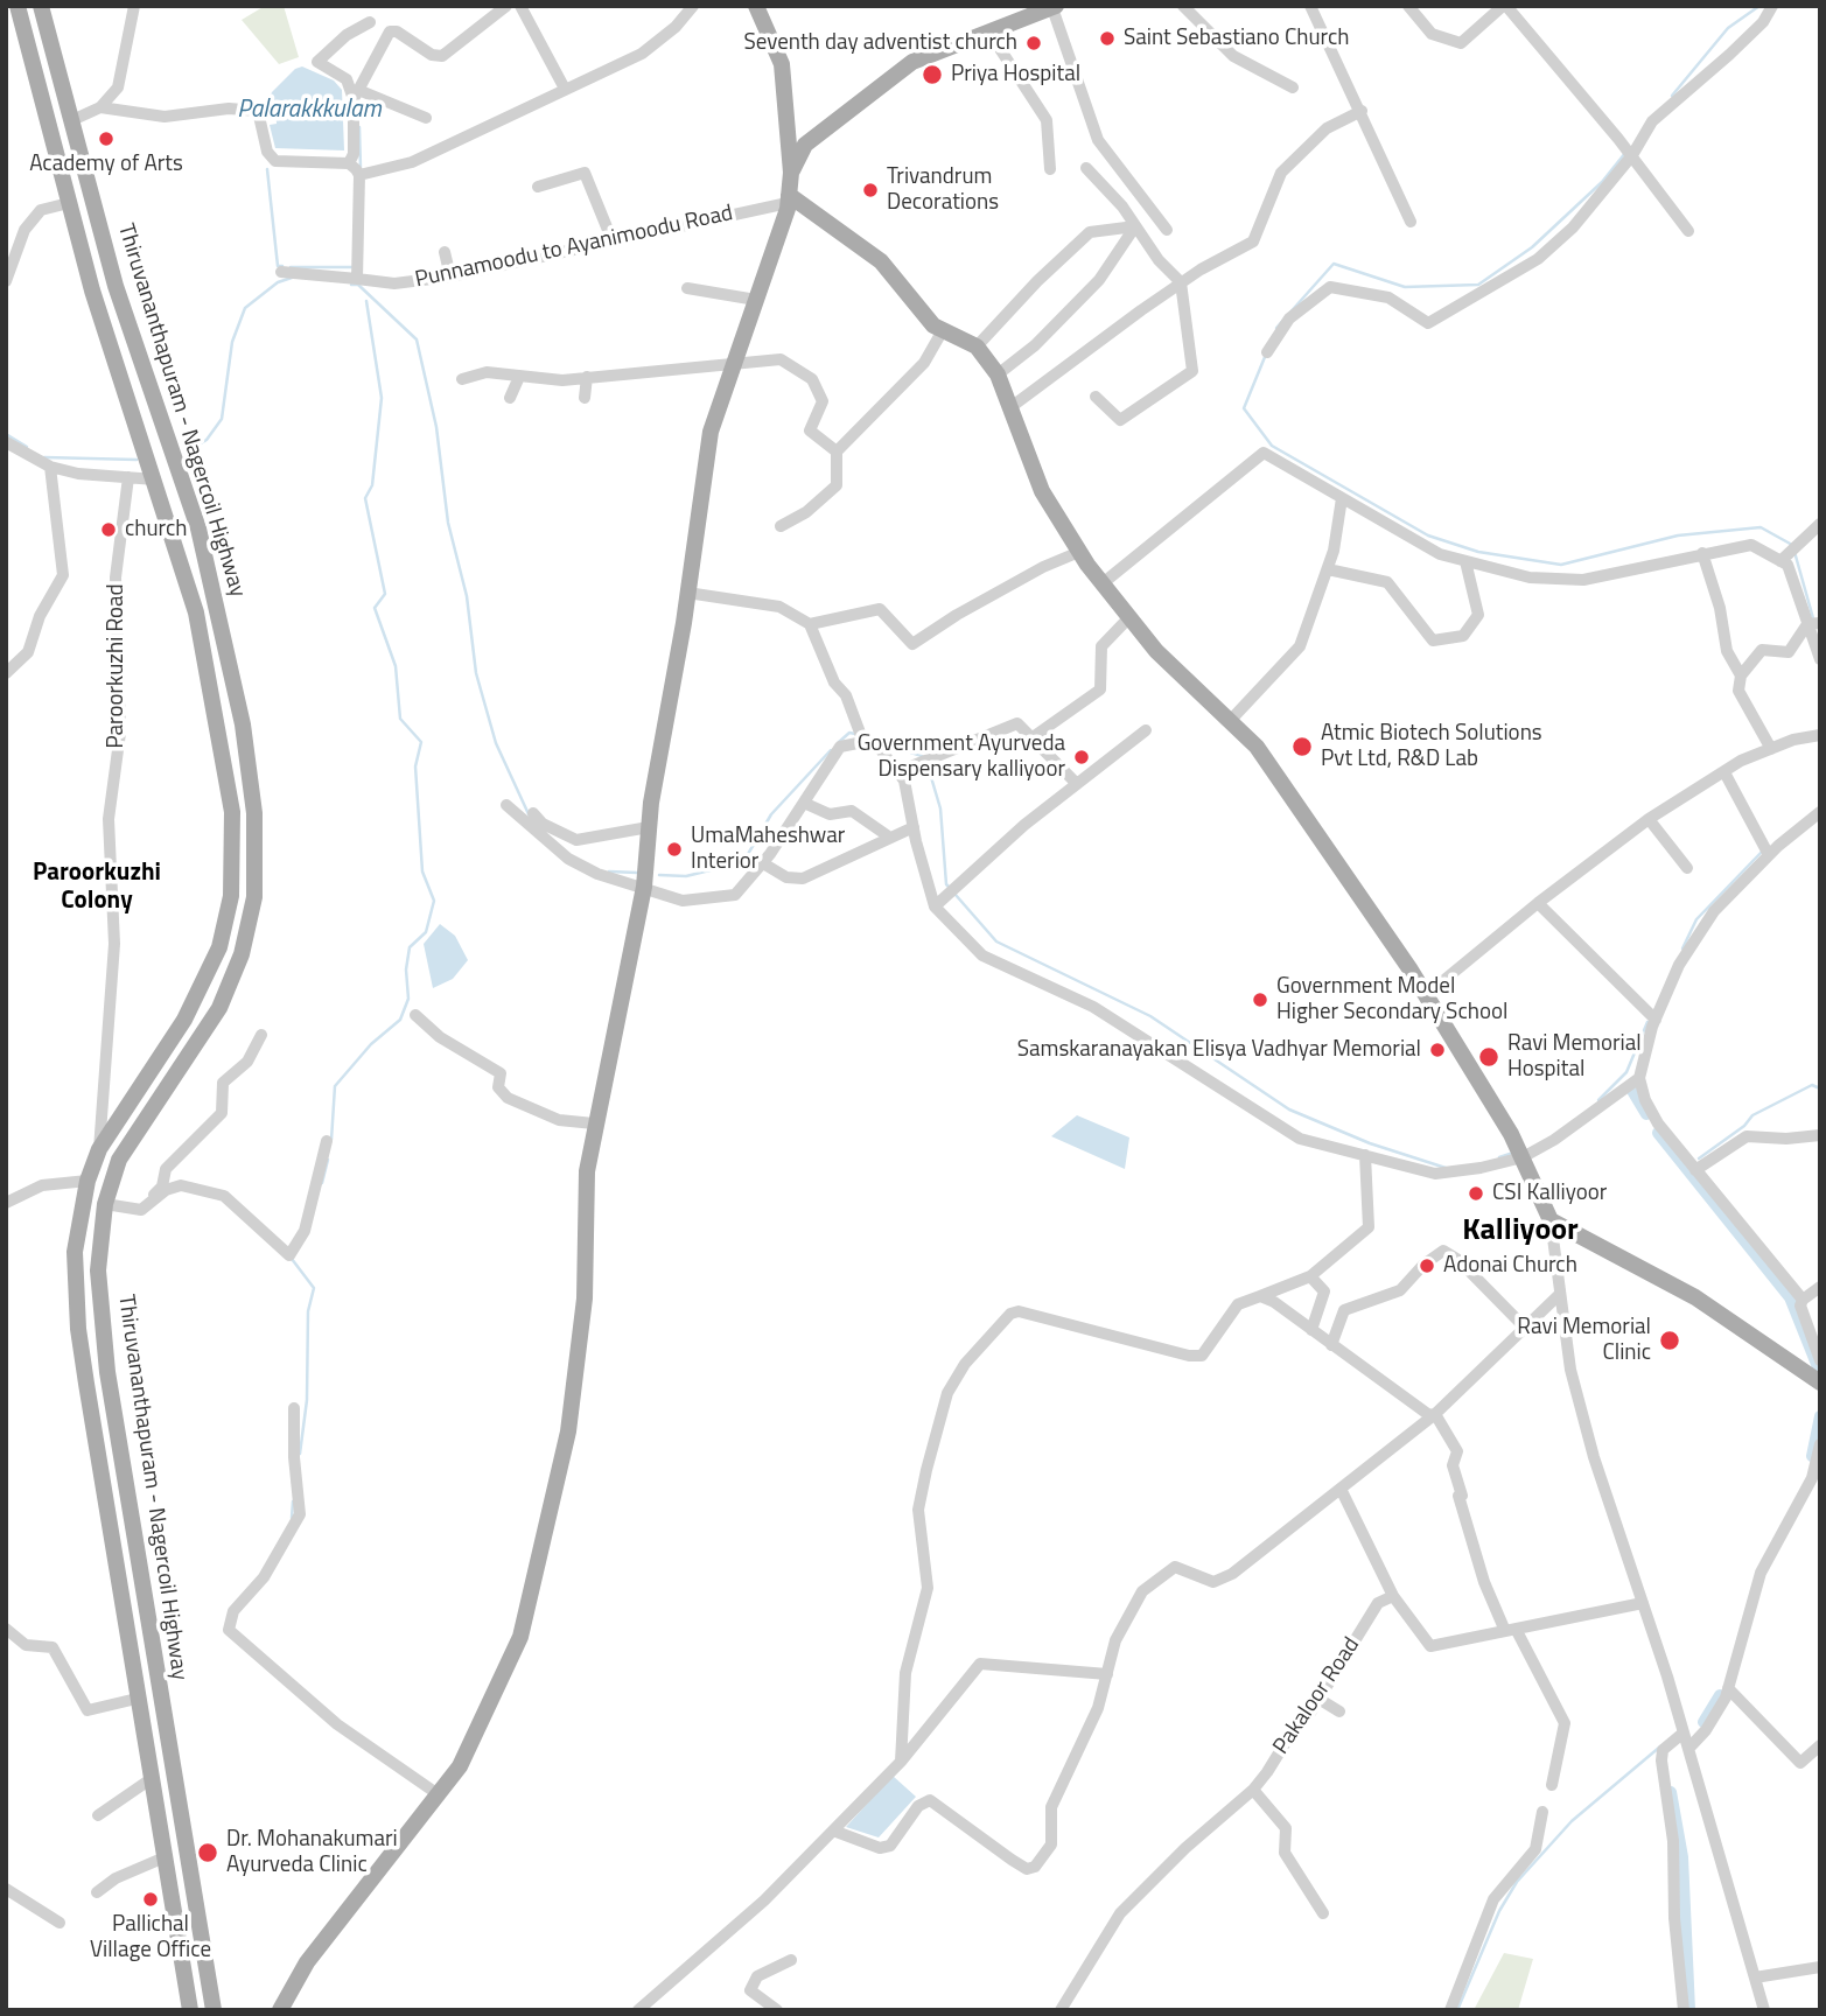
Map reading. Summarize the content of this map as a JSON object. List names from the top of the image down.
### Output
{
  "streets": {
    "main road": ["Thiruvananthapuram - Nagercoil Highway"],
    "street": ["Punnamoodu to Ayanimoodu Road", "Paroorkuzhi Road", "Pakaloor Road"]
  },
  "crossings": [
    ["Thiruvananthapuram - Nagercoil Highway", "Paroorkuzhi Road"]
  ],
  "districts": ["Paroorkuzhi Colony", "Kalliyoor"],
  "water": ["Palarakkkulam"],
  "places": [
    "Saint Sebastiano Church",
    "Seventh day adventist church",
    "Priya Hospital",
    "Academy of Arts",
    "Trivandrum Decorations",
    "church",
    "Atmic Biotech Solutions Pvt Ltd, R&D Lab",
    "Government Ayurveda Dispensary kalliyoor",
    "UmaMaheshwar Interior",
    "Government Model Higher Secondary School",
    "Samskaranayakan Elisya Vadhyar Memorial",
    "Ravi Memorial Hospital",
    "CSI Kalliyoor",
    "Adonai Church",
    "Ravi Memorial Clinic",
    "Dr. Mohanakumari Ayurveda Clinic",
    "Pallichal Village Office"
  ]
}
